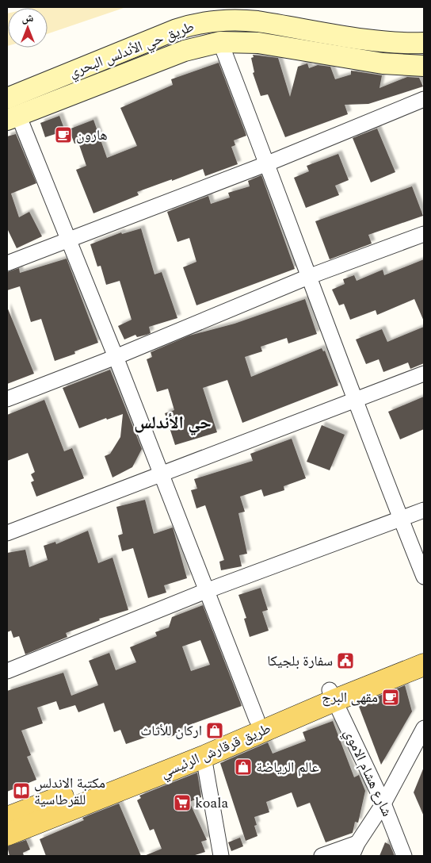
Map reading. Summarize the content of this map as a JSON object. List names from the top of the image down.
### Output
{
  "streets": {
    "main road": ["طريق قرقارش الرئيسي"],
    "street": ["طريق حي الأندلس البحري", "شارع هشام الاموي"]
  },
  "crossings": [
    ["طريق قرقارش الرئيسي", "شارع هشام الاموي"]
  ],
  "districts": ["حي الأندلس"],
  "places": {
    "cafe": ["هارون", "مقهى البرج"],
    "public building": ["سفارة بلجيكا"],
    "shop": ["اركان للأثاث", "عالم الرياضة"],
    "library": ["مكتبة الاندلس للقرطاسية"],
    "supermarket": ["koala"]
  },
  "north": "top"
}
